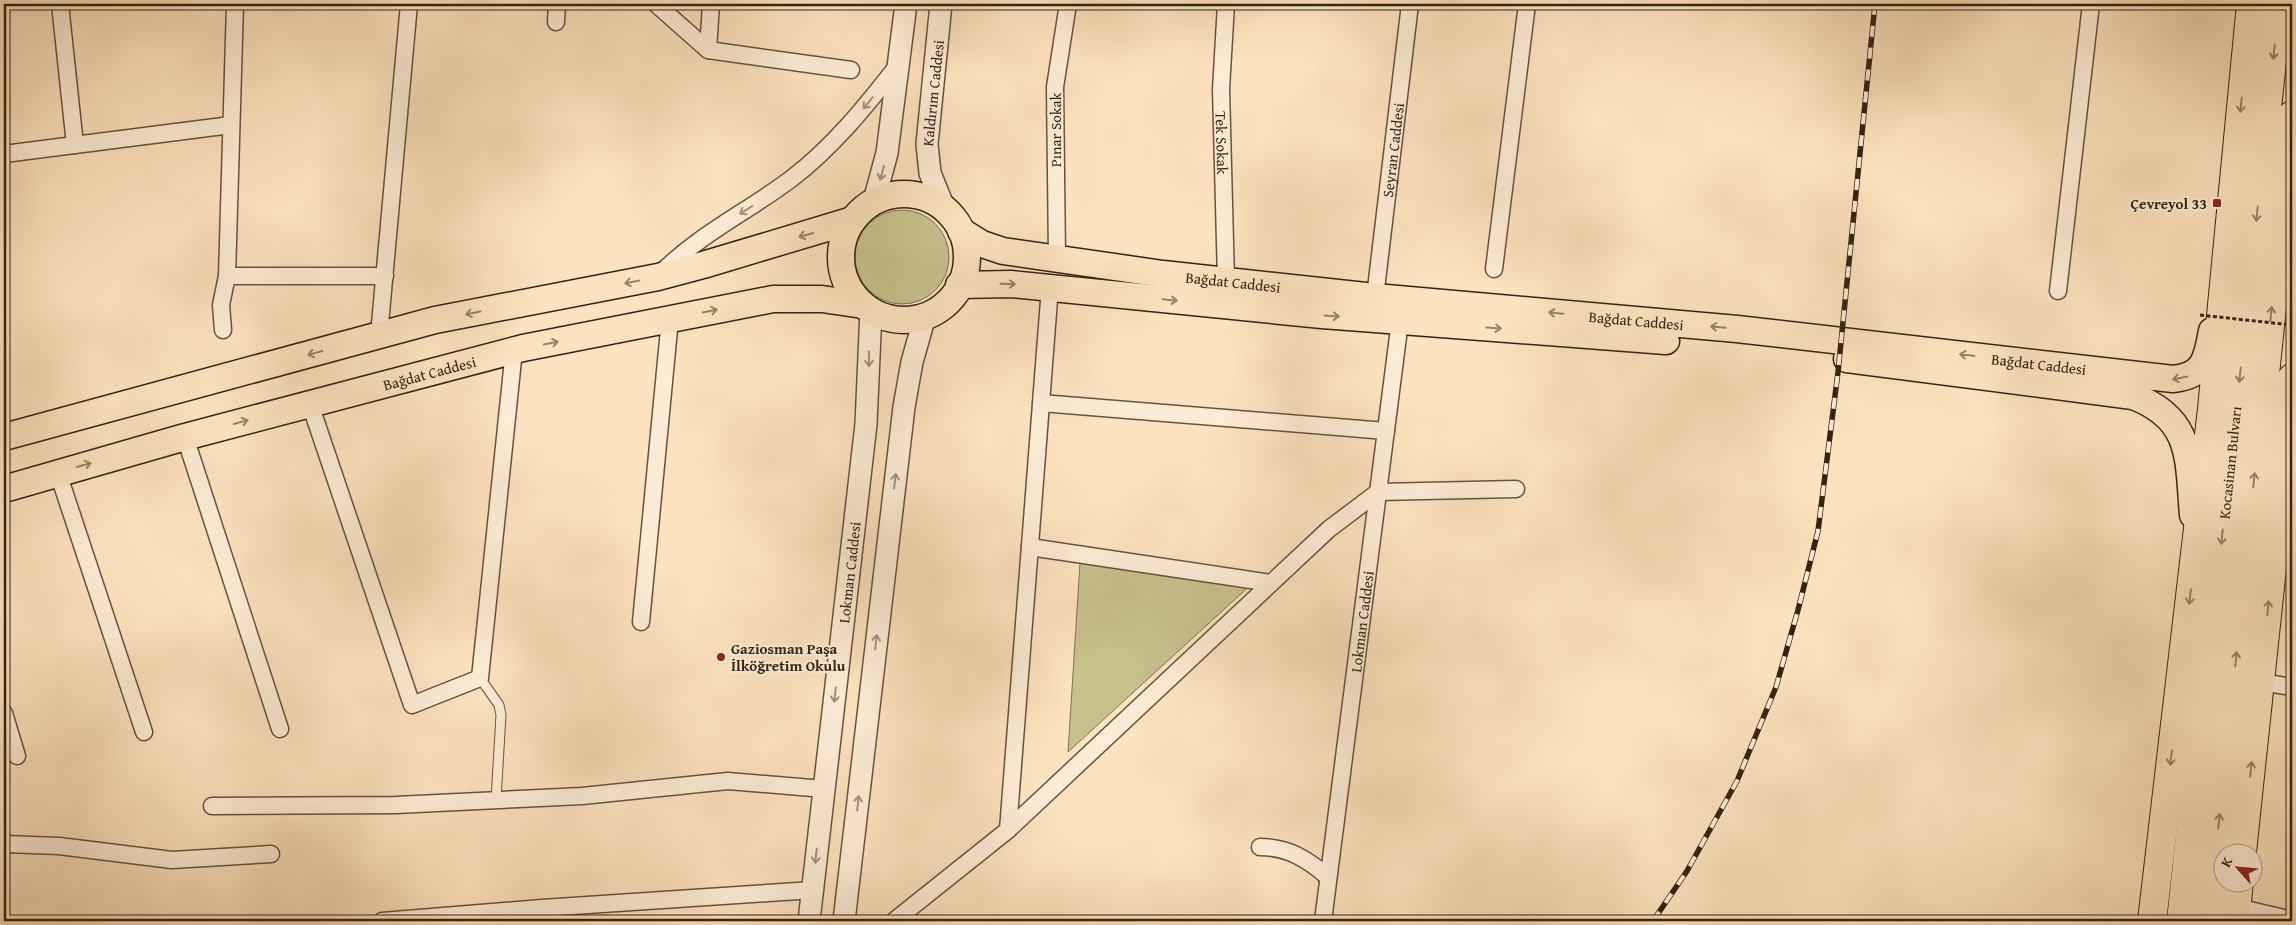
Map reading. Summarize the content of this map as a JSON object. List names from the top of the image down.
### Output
{
  "streets": {
    "highway": ["Kocasinan Bulvarı"],
    "main road": ["Bağdat Caddesi"],
    "street": [
      "Kaldırım Caddesi",
      "Pınar Sokak",
      "Tek Sokak",
      "Seyran Caddesi",
      "Lokman Caddesi"
    ]
  },
  "crossings": [
    ["Kaldırım Caddesi", "Bağdat Caddesi"],
    ["Kaldırım Caddesi", "Lokman Caddesi"],
    ["Pınar Sokak", "Bağdat Caddesi"],
    ["Tek Sokak", "Bağdat Caddesi"],
    ["Seyran Caddesi", "Bağdat Caddesi"],
    ["Bağdat Caddesi", "Lokman Caddesi"]
  ],
  "places": {
    "transit": ["Çevreyol 33"],
    "other": ["Gaziosman Paşa İlköğretim Okulu"]
  },
  "north": "top left"
}
